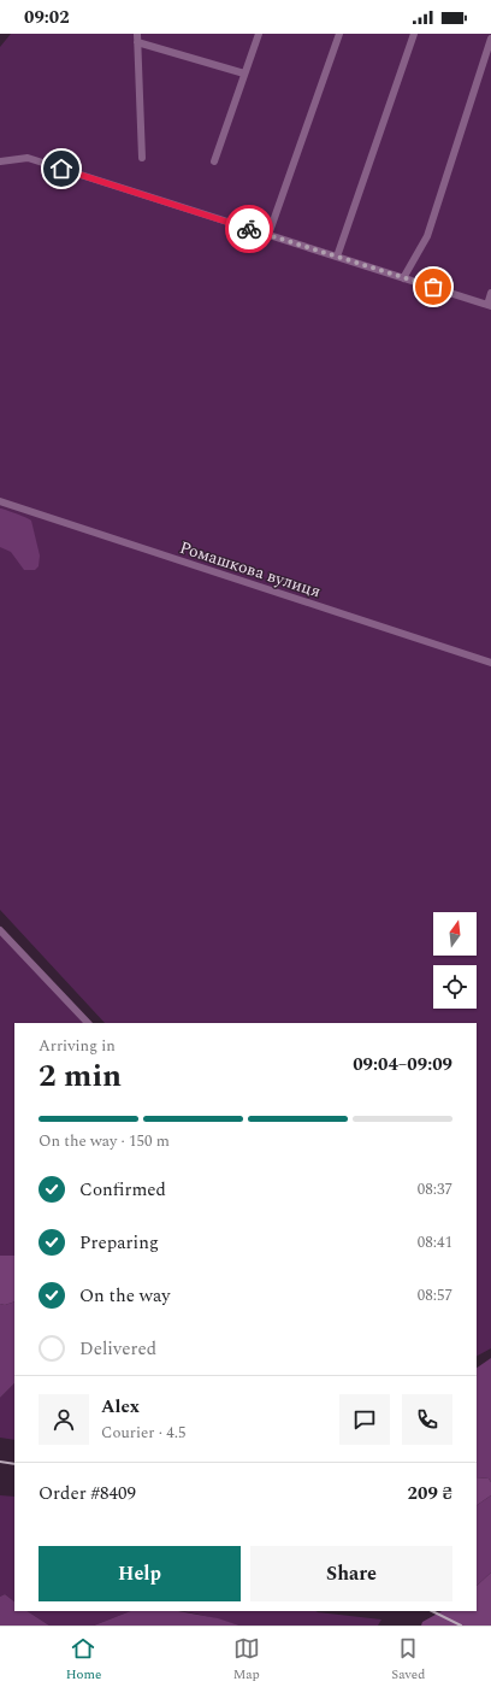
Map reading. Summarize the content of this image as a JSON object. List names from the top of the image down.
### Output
{
  "streets": {
    "street": ["Ромашкова вулиця"]
  },
  "north": "top",
  "page": {
    "status": "09:02",
    "heading": ["2 min", "Arriving in", "09:04–09:09"],
    "panel": [
      "Alex",
      "Courier · 4.5",
      "Order #8409",
      "209 ₴"
    ],
    "bar": "On the way · 150 m",
    "list": [
      ["Confirmed", "08:37"],
      ["Preparing", "08:41"],
      ["On the way", "08:57"],
      "Delivered"
    ],
    "buttons": ["Help", "Share"],
    "tabs": ["Home", "Map", "Saved"]
  }
}
